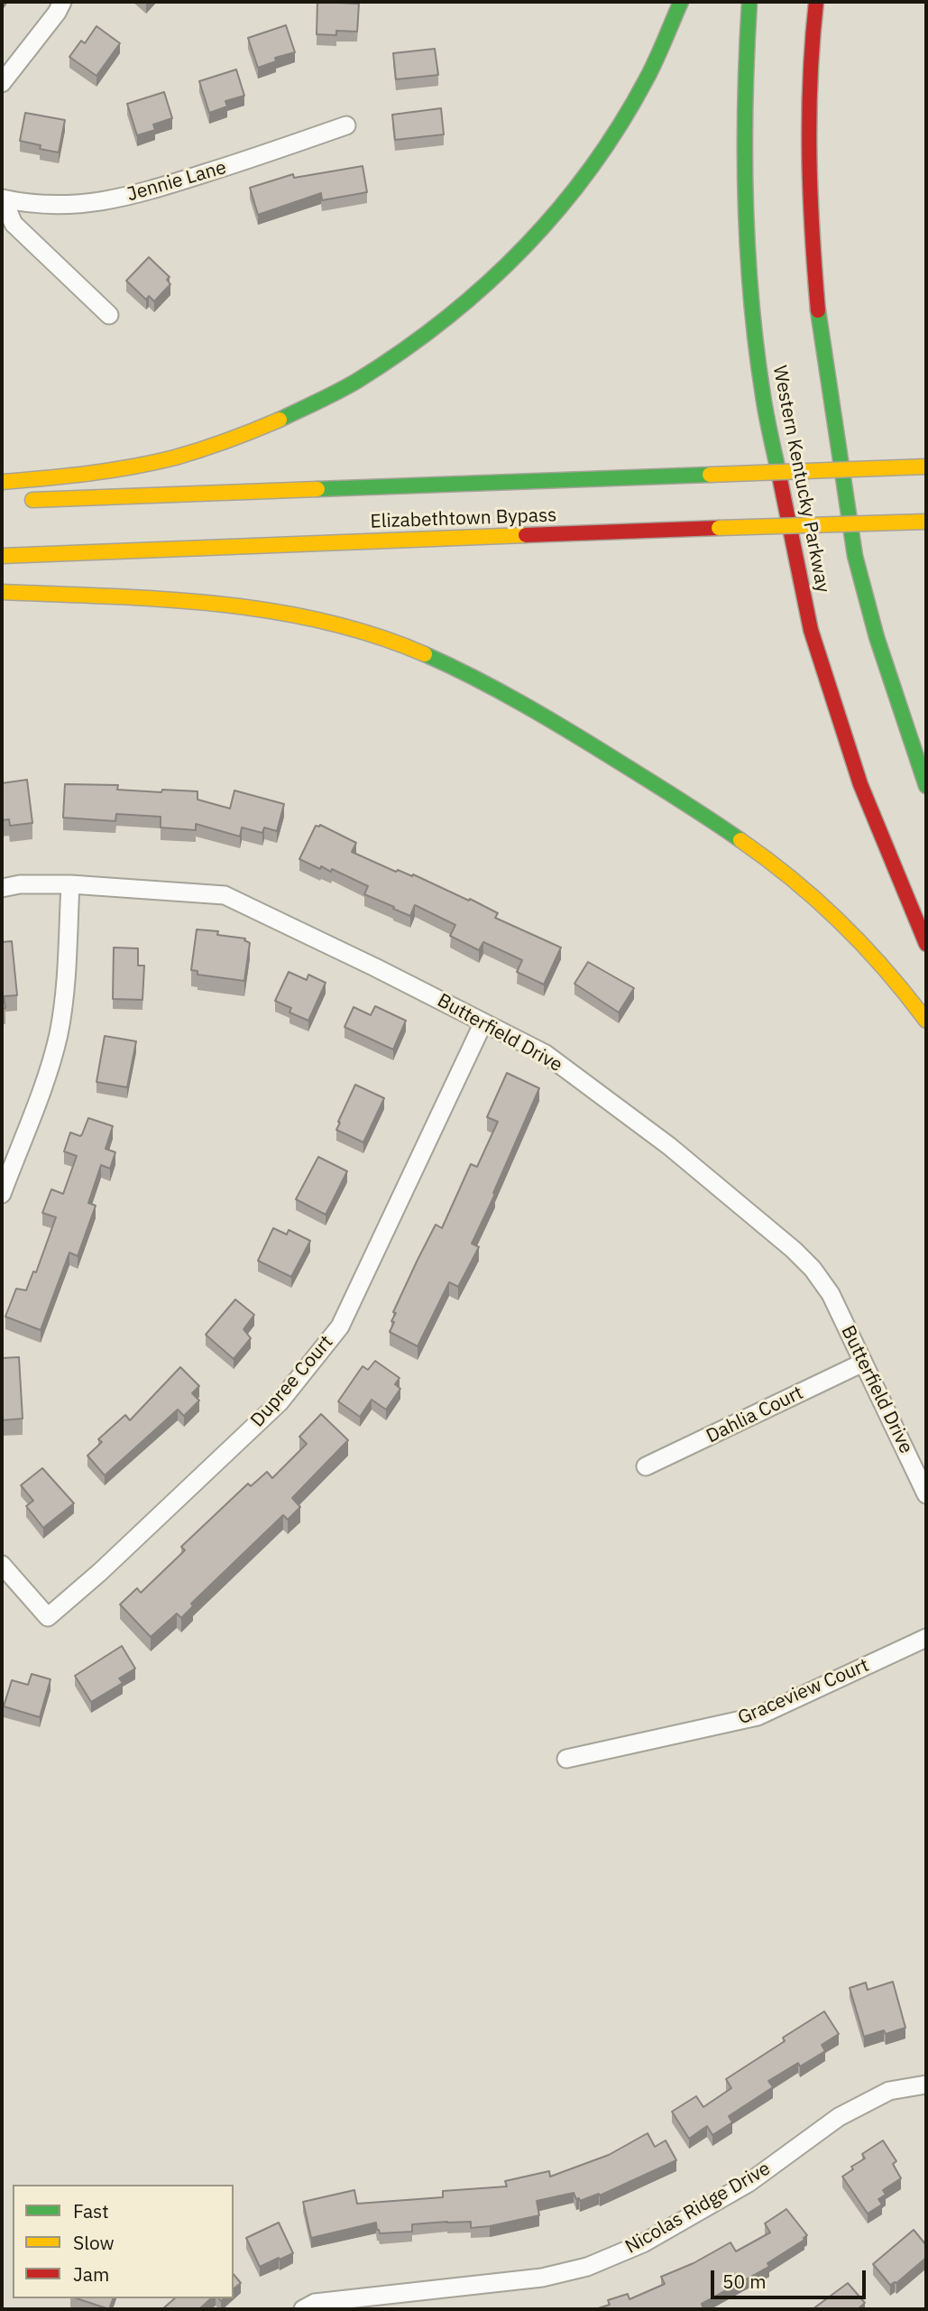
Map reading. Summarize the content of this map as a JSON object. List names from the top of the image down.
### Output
{
  "streets": {
    "highway": ["Western Kentucky Parkway", "Elizabethtown Bypass"],
    "street": [
      "Jennie Lane",
      "Butterfield Drive",
      "Dupree Court",
      "Dahlia Court",
      "Graceview Court",
      "Nicolas Ridge Drive"
    ]
  },
  "crossings": [
    ["Butterfield Drive", "Dupree Court"],
    ["Butterfield Drive", "Dahlia Court"]
  ],
  "legend": ["Fast", "Slow", "Jam"],
  "scale_bar": "50 m"
}
